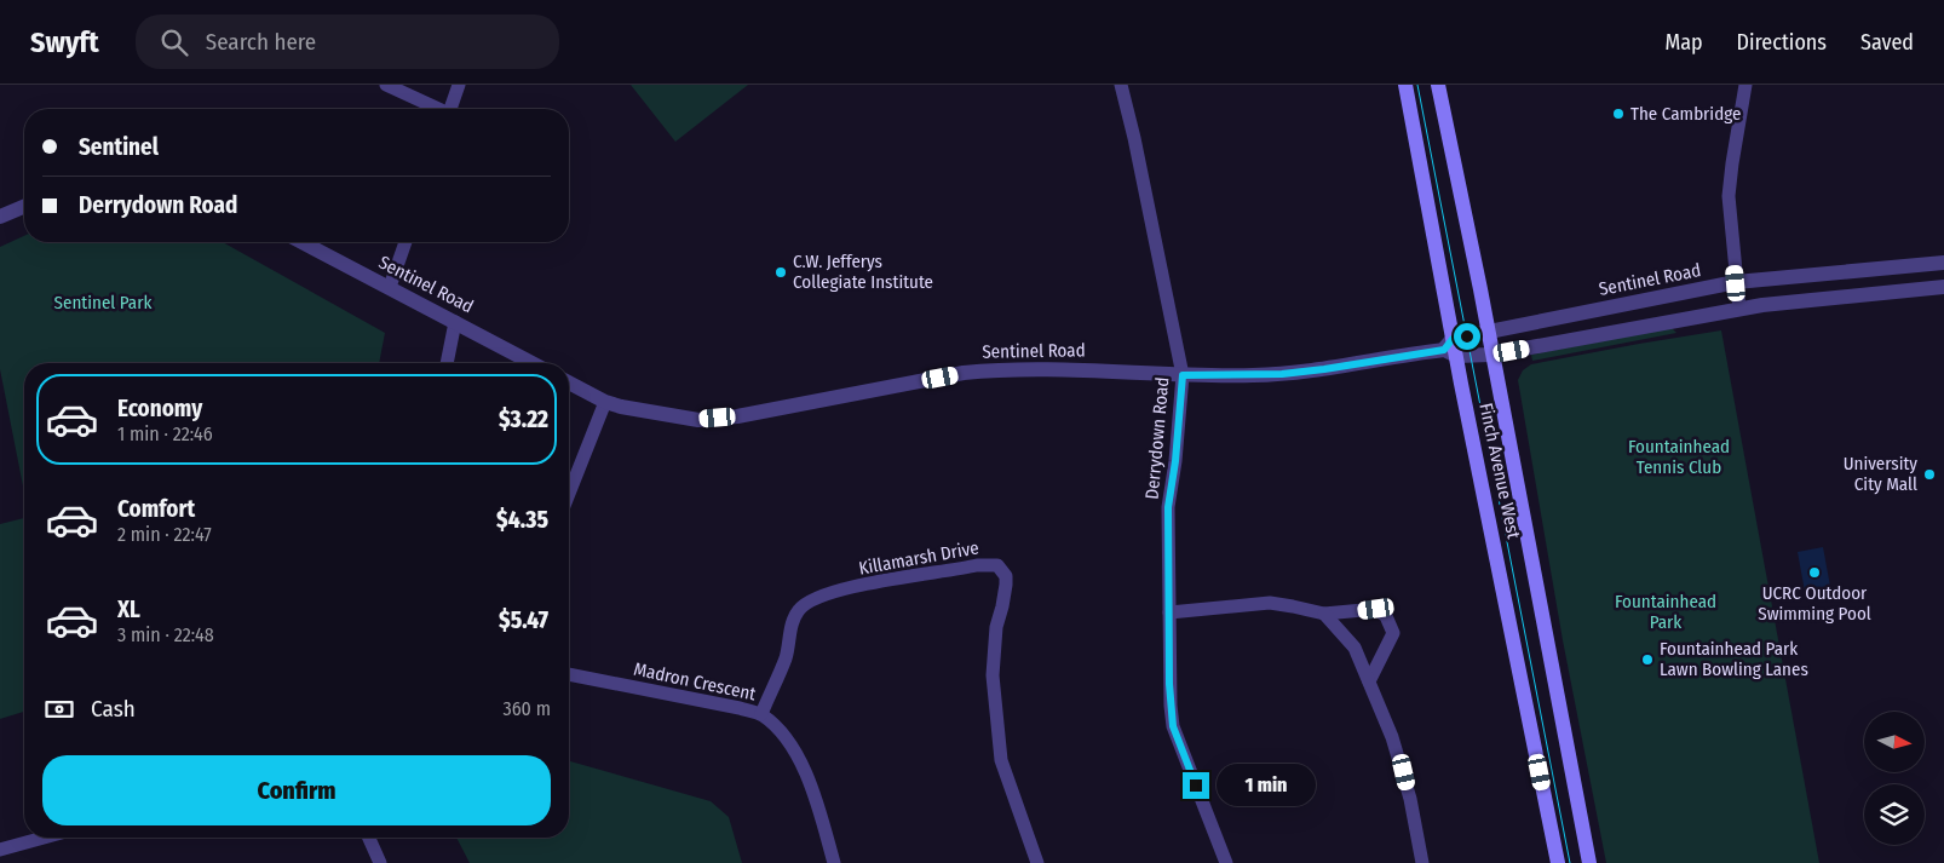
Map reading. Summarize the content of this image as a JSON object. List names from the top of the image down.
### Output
{
  "streets": {
    "main road": ["Finch Avenue West"],
    "street": [
      "Sentinel Road",
      "Derrydown Road",
      "Killamarsh Drive",
      "Madron Crescent"
    ]
  },
  "crossings": [
    ["Sentinel Road", "Derrydown Road"],
    ["Sentinel Road", "Finch Avenue West"],
    ["Killamarsh Drive", "Madron Crescent"]
  ],
  "parks": ["Sentinel Park", "Fountainhead Tennis Club", "Fountainhead Park"],
  "places": [
    "The Cambridge",
    "C.W. Jefferys Collegiate Institute",
    "University City Mall",
    "UCRC Outdoor Swimming Pool",
    "Fountainhead Park Lawn Bowling Lanes"
  ],
  "north": "right",
  "page": {
    "header": "Swyft",
    "search": "Search here",
    "nav": ["Map", "Directions", "Saved"],
    "banner": ["Sentinel", "Derrydown Road"],
    "list": [
      {
        "name": "Economy",
        "note": "1 min · 22:46",
        "value": "$3.22"
      },
      {
        "name": "Comfort",
        "note": "2 min · 22:47",
        "value": "$4.35"
      },
      {
        "name": "XL",
        "note": "3 min · 22:48",
        "value": "$5.47"
      }
    ],
    "pay": ["Cash", "360 m"],
    "buttons": "Confirm",
    "bubble": "1 min"
  }
}
